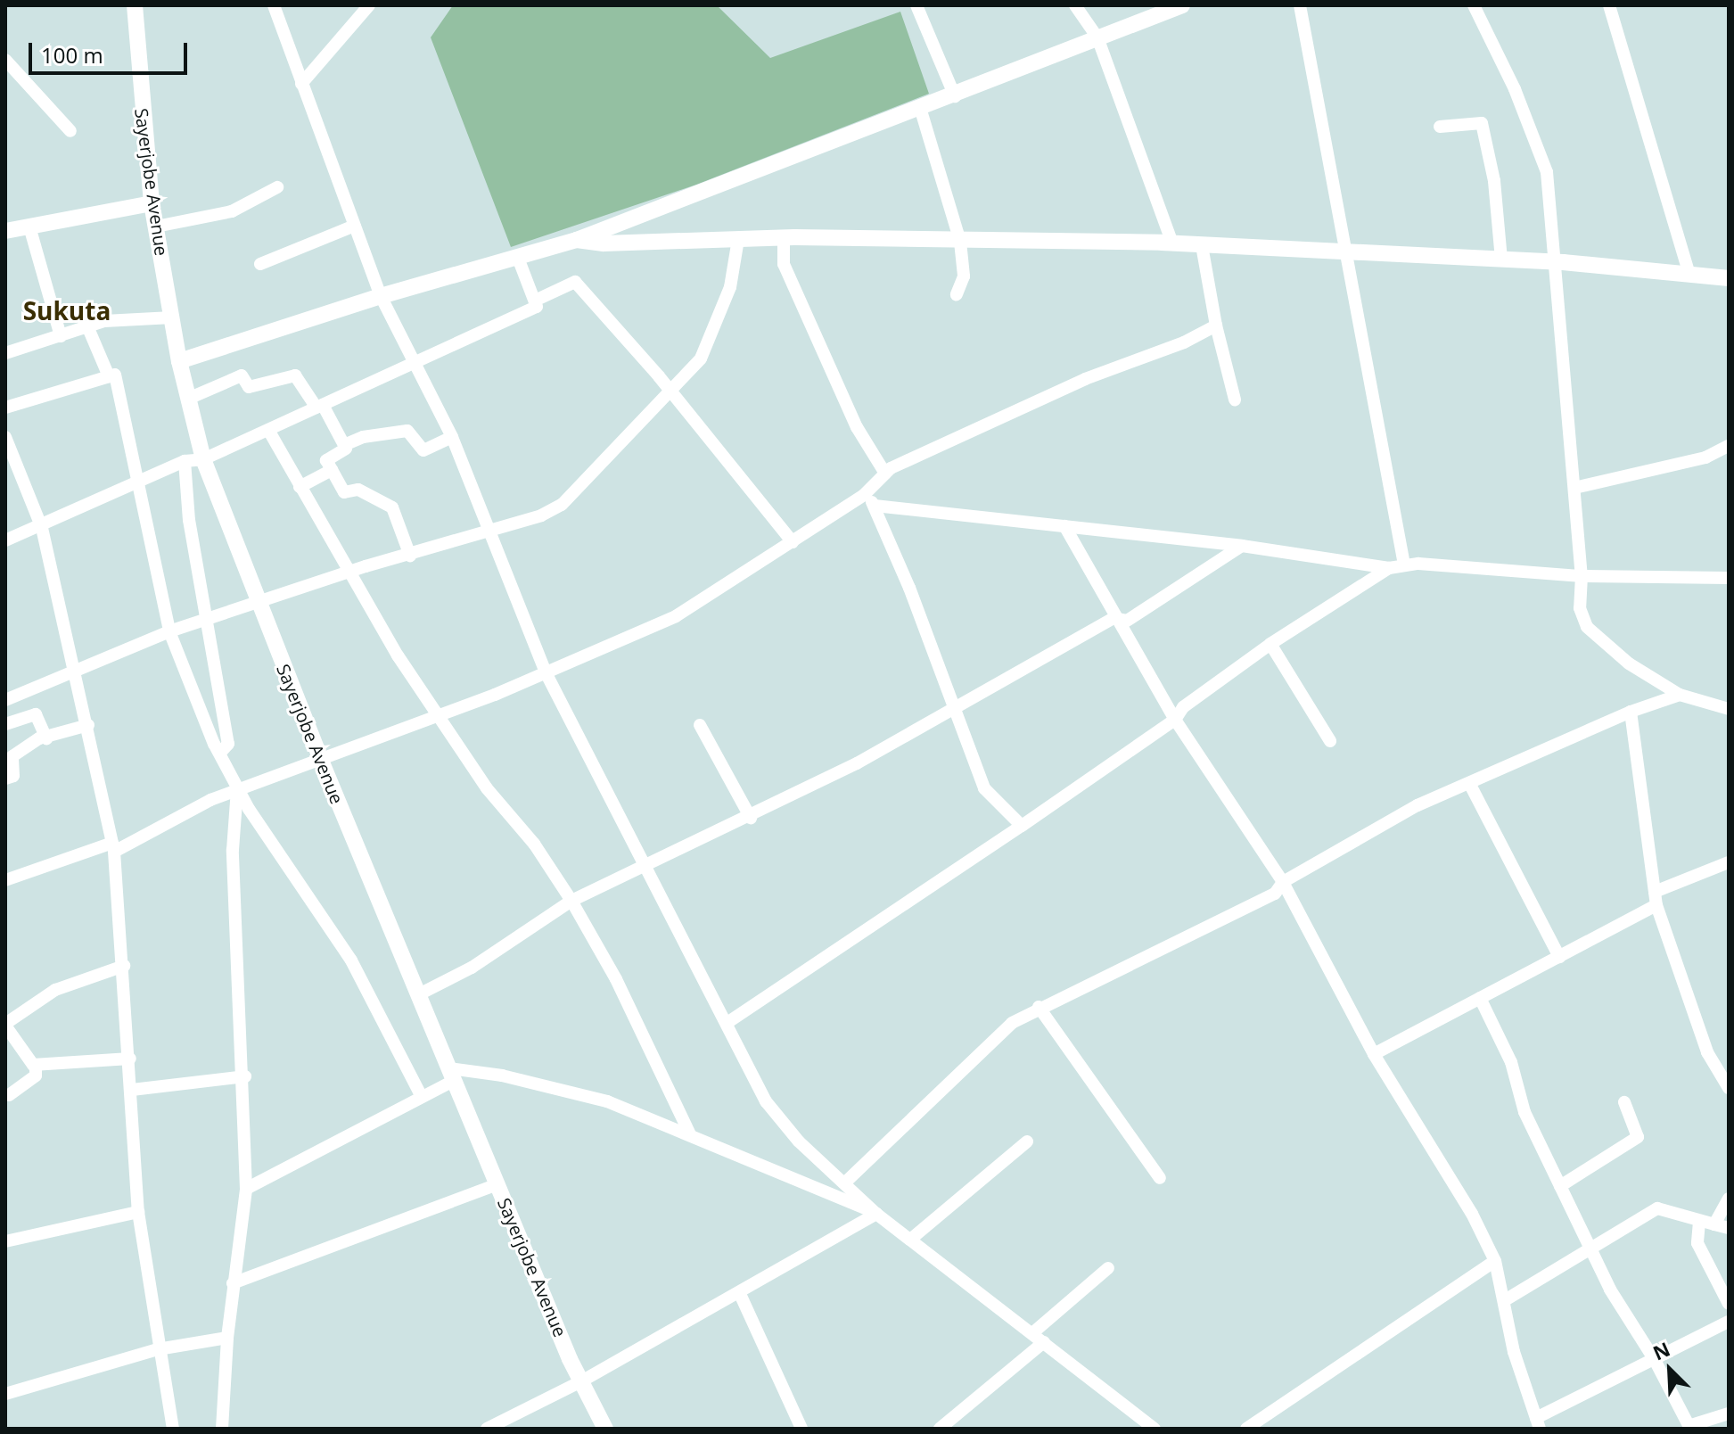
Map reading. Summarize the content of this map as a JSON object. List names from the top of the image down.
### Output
{
  "streets": {
    "street": ["Sayerjobe Avenue"]
  },
  "districts": ["Sukuta"],
  "scale_bar": "100 m",
  "north": "top left"
}
